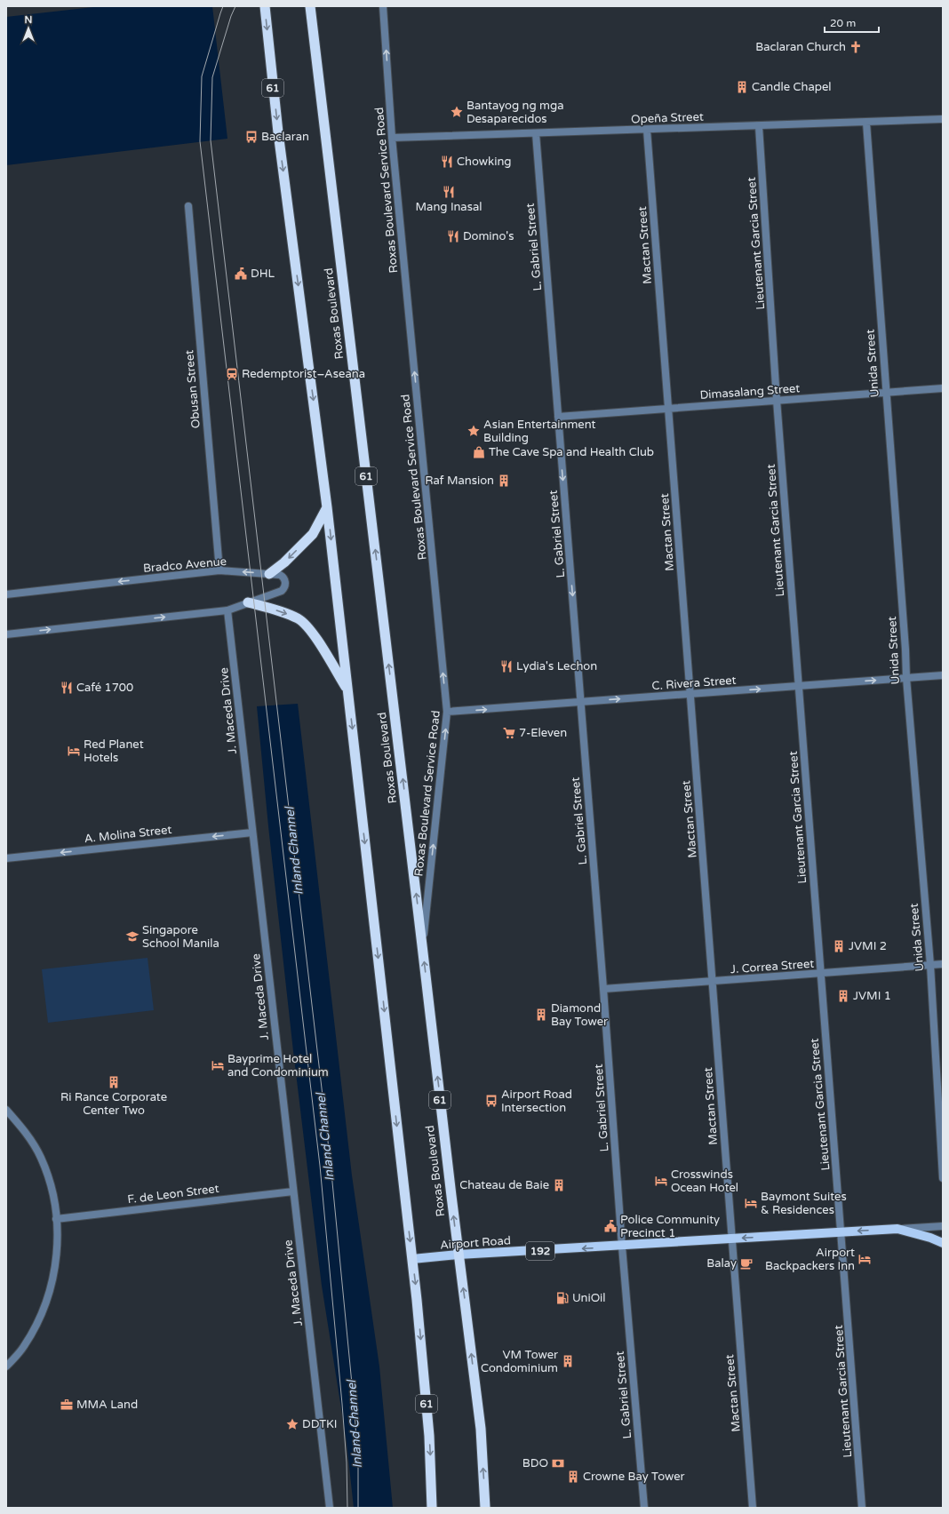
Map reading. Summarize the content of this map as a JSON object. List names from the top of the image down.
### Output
{
  "streets": {
    "highway": ["61", "Roxas Boulevard"],
    "main road": ["Airport Road", "192"],
    "street": [
      "Opeña Street",
      "Roxas Boulevard Service Road",
      "Lieutenant Garcia Street",
      "Mactan Street",
      "L. Gabriel Street",
      "Unida Street",
      "Obusan Street",
      "Dimasalang Street",
      "Bradco Avenue",
      "C. Rivera Street",
      "J. Maceda Drive",
      "A. Molina Street",
      "J. Correa Street",
      "F. de Leon Street"
    ]
  },
  "crossings": [
    ["61", "Airport Road"],
    ["Opeña Street", "Roxas Boulevard Service Road"],
    ["Opeña Street", "Lieutenant Garcia Street"],
    ["Opeña Street", "Mactan Street"],
    ["Opeña Street", "L. Gabriel Street"],
    ["Opeña Street", "Unida Street"],
    ["Roxas Boulevard Service Road", "Roxas Boulevard"],
    ["Roxas Boulevard Service Road", "C. Rivera Street"],
    ["Lieutenant Garcia Street", "Dimasalang Street"],
    ["Lieutenant Garcia Street", "C. Rivera Street"],
    ["Lieutenant Garcia Street", "J. Correa Street"],
    ["Lieutenant Garcia Street", "Airport Road"],
    ["Mactan Street", "Dimasalang Street"],
    ["Mactan Street", "C. Rivera Street"],
    ["Mactan Street", "J. Correa Street"],
    ["Mactan Street", "Airport Road"],
    ["L. Gabriel Street", "Dimasalang Street"],
    ["L. Gabriel Street", "C. Rivera Street"],
    ["L. Gabriel Street", "J. Correa Street"],
    ["L. Gabriel Street", "Airport Road"],
    ["Roxas Boulevard", "Airport Road"],
    ["Unida Street", "Dimasalang Street"],
    ["Unida Street", "C. Rivera Street"],
    ["Unida Street", "J. Correa Street"],
    ["Obusan Street", "Bradco Avenue"],
    ["Bradco Avenue", "J. Maceda Drive"],
    ["J. Maceda Drive", "A. Molina Street"],
    ["J. Maceda Drive", "F. de Leon Street"]
  ],
  "one_way": [
    "Roxas Boulevard Service Road",
    "C. Rivera Street",
    "A. Molina Street",
    "Airport Road"
  ],
  "water": ["Inland Channel"],
  "places": {
    "church": ["Baclaran Church"],
    "building": [
      "Candle Chapel",
      "Raf Mansion",
      "JVMI 2",
      "JVMI 1",
      "Diamond Bay Tower",
      "Ri Rance Corporate Center Two",
      "Chateau de Baie",
      "VM Tower Condominium",
      "Crowne Bay Tower"
    ],
    "place": ["Bantayog ng mga Desaparecidos", "Asian Entertainment Building", "DDTKI"],
    "bus stop": ["Baclaran", "Airport Road Intersection"],
    "restaurant": [
      "Chowking",
      "Mang Inasal",
      "Domino's",
      "Lydia's Lechon",
      "Café 1700"
    ],
    "public building": ["DHL", "Police Community Precinct 1"],
    "station": ["Redemptorist–Aseana"],
    "shop": ["The Cave Spa and Health Club"],
    "supermarket": ["7-Eleven"],
    "hotel": [
      "Red Planet Hotels",
      "Bayprime Hotel and Condominium",
      "Crosswinds Ocean Hotel",
      "Baymont Suites & Residences",
      "Airport Backpackers Inn"
    ],
    "school or university": ["Singapore School Manila"],
    "cafe": ["Balay"],
    "fuel station": ["UniOil"],
    "office": ["MMA Land"],
    "bank": ["BDO"]
  },
  "scale_bar": "20 m",
  "north": "top"
}
